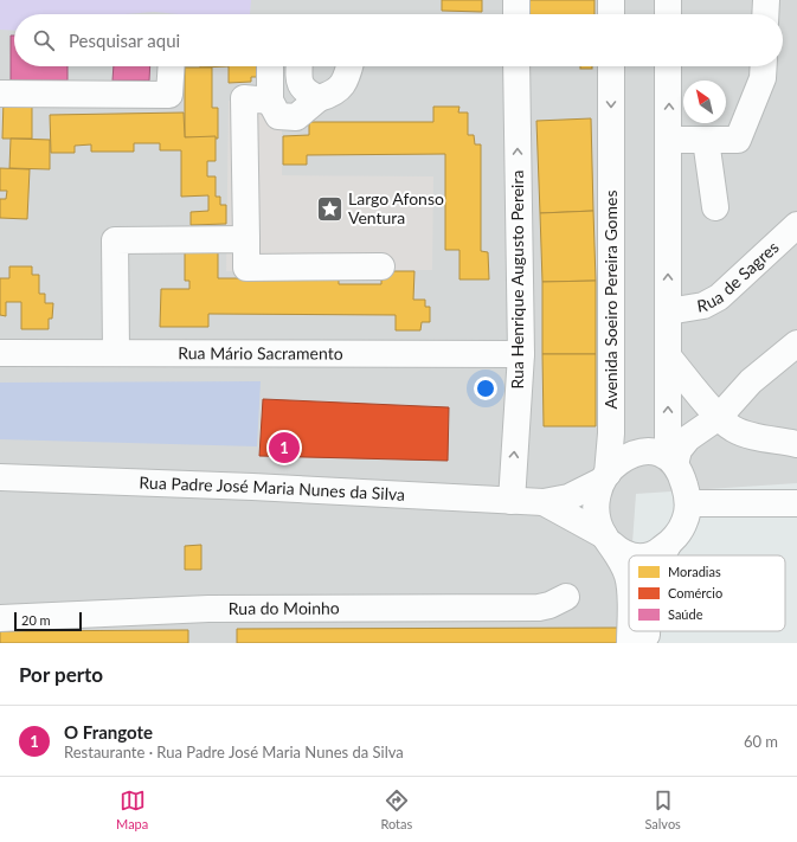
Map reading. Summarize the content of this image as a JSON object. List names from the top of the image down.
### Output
{
  "streets": {
    "street": [
      "Rua de Sagres",
      "Rua Henrique Augusto Pereira",
      "Avenida Soeiro Pereira Gomes",
      "Rua Mário Sacramento",
      "Rua Padre José Maria Nunes da Silva",
      "Rua do Moinho"
    ]
  },
  "crossings": [
    ["Rua Henrique Augusto Pereira", "Rua Mário Sacramento"],
    ["Rua Henrique Augusto Pereira", "Rua Padre José Maria Nunes da Silva"],
    ["Avenida Soeiro Pereira Gomes", "Rua Padre José Maria Nunes da Silva"]
  ],
  "places": {
    "place": ["Largo Afonso Ventura"]
  },
  "legend": ["Moradias", "Comércio", "Saúde"],
  "scale_bar": "20 m",
  "north": "top left",
  "page": {
    "search": "Pesquisar aqui",
    "pins": "1",
    "scale": "20 m",
    "heading": "Por perto",
    "list": [
      {
        "mark": "1",
        "name": "O Frangote",
        "note": "Restaurante · Rua Padre José Maria Nunes da Silva",
        "value": "60 m"
      }
    ],
    "nav": ["Mapa", "Rotas", "Salvos"]
  }
}
